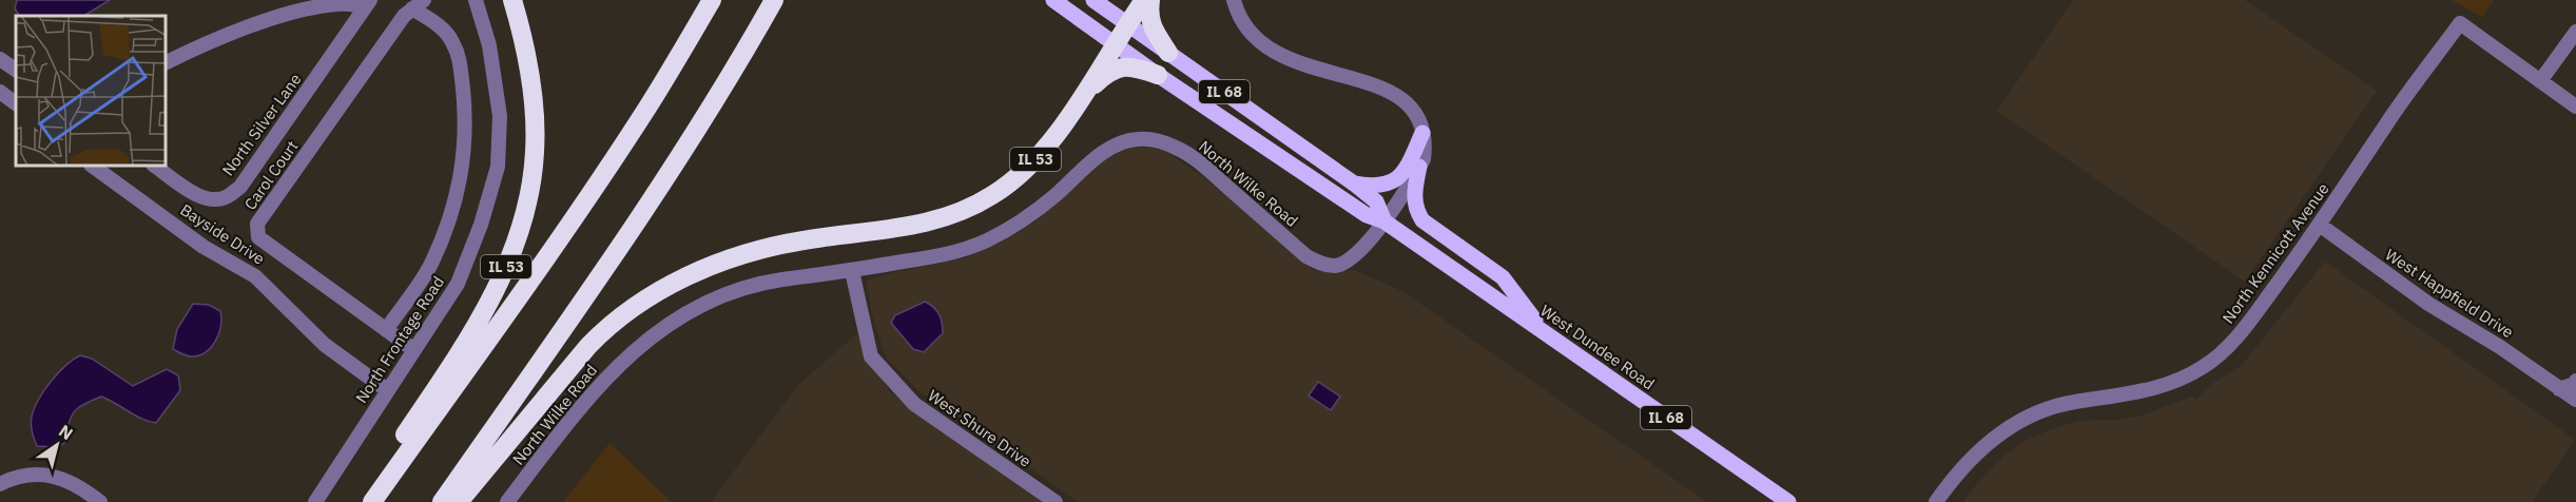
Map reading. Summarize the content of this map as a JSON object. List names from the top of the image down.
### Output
{
  "streets": {
    "highway": ["IL 53"],
    "main road": ["IL 68", "West Dundee Road"],
    "street": [
      "North Silver Lane",
      "Carol Court",
      "North Wilke Road",
      "Bayside Drive",
      "North Kennicott Avenue",
      "West Happfield Drive",
      "North Frontage Road",
      "West Shure Drive"
    ]
  },
  "crossings": [
    ["IL 68", "IL 53"],
    ["IL 68", "West Dundee Road"],
    ["IL 53", "West Dundee Road"],
    ["Carol Court", "North Frontage Road"],
    ["North Wilke Road", "West Dundee Road"],
    ["North Wilke Road", "West Shure Drive"],
    ["Bayside Drive", "North Frontage Road"],
    ["North Kennicott Avenue", "West Happfield Drive"]
  ],
  "north": "top right"
}
